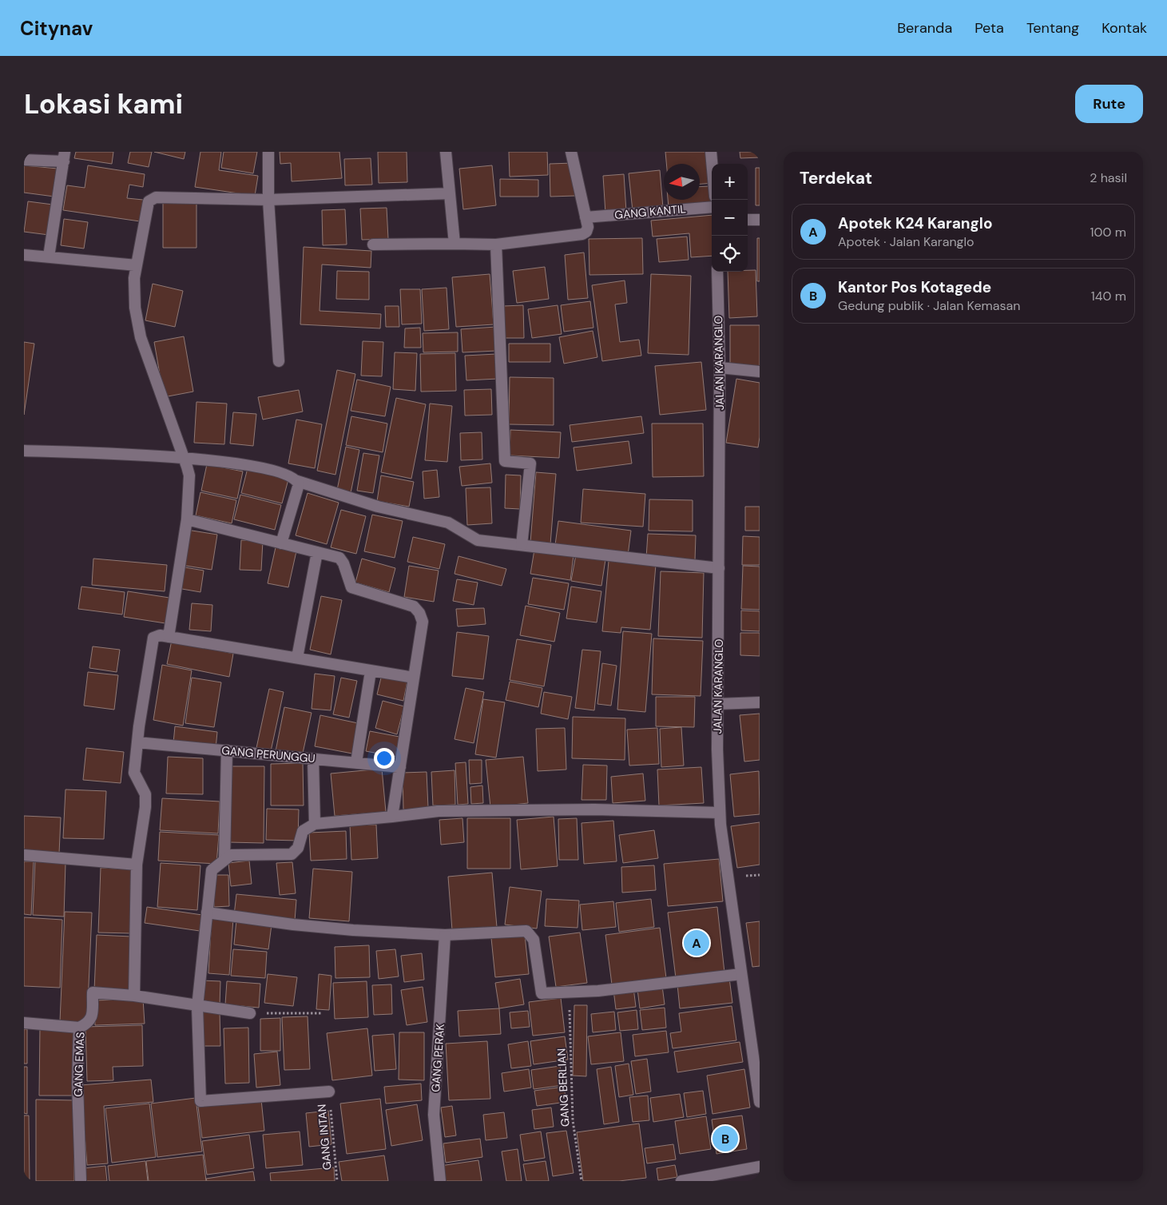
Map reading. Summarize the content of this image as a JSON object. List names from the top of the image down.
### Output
{
  "streets": {
    "street": [
      "GANG KANTIL",
      "JALAN KARANGLO",
      "GANG PERUNGGU",
      "GANG PERAK",
      "GANG EMAS"
    ],
    "path": ["GANG BERLIAN", "GANG INTAN"]
  },
  "north": "left",
  "page": {
    "header": "Citynav",
    "nav": [
      "Beranda",
      "Peta",
      "Tentang",
      "Kontak"
    ],
    "buttons": "Rute",
    "title": "Lokasi kami",
    "heading": ["Terdekat", "2 hasil"],
    "map_buttons": ["+", "−"],
    "list": [
      {
        "mark": "A",
        "name": "Apotek K24 Karanglo",
        "note": "Apotek · Jalan Karanglo",
        "value": "100 m"
      },
      {
        "mark": "B",
        "name": "Kantor Pos Kotagede",
        "note": "Gedung publik · Jalan Kemasan",
        "value": "140 m"
      }
    ],
    "pins": ["A", "B"]
  }
}
